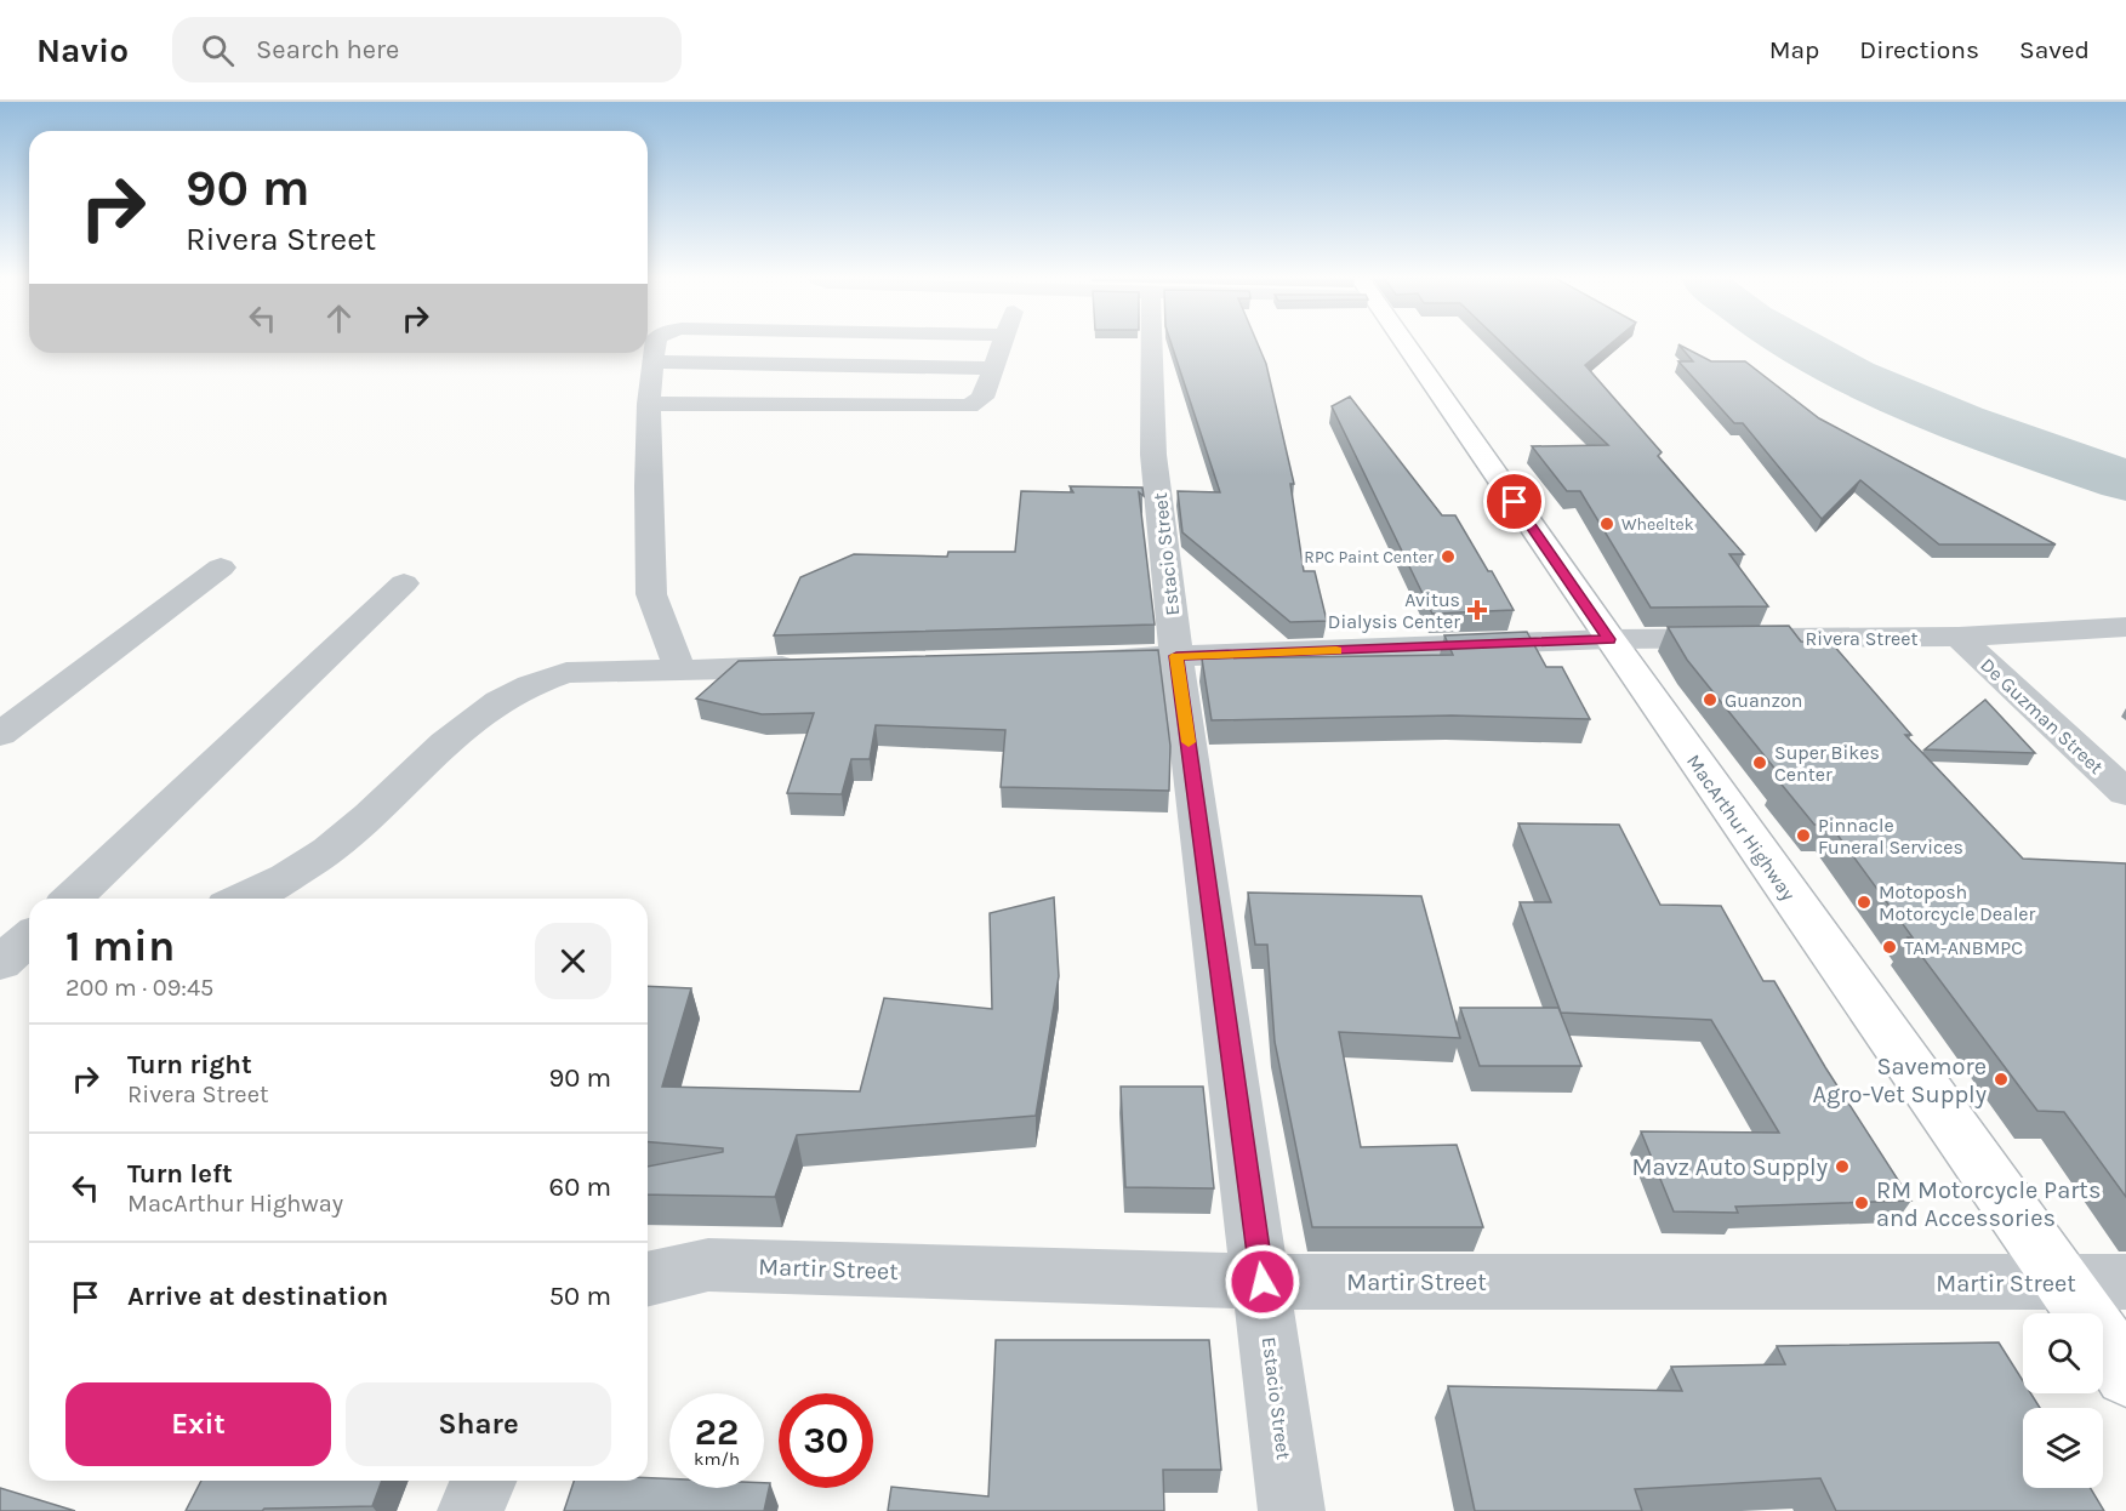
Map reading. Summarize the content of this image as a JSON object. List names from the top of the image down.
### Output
{
  "streets": {
    "highway": ["MacArthur Highway"],
    "street": [
      "Estacio Street",
      "Rivera Street",
      "De Guzman Street",
      "Martir Street"
    ]
  },
  "crossings": [
    ["Estacio Street", "Rivera Street"],
    ["Estacio Street", "Martir Street"],
    ["Rivera Street", "De Guzman Street"],
    ["Rivera Street", "MacArthur Highway"],
    ["MacArthur Highway", "Martir Street"]
  ],
  "places": {
    "other": [
      "Wheeltek",
      "RPC Paint Center",
      "Guanzon",
      "Super Bikes Center",
      "Pinnacle Funeral Services",
      "Motoposh Motorcycle Dealer",
      "TAM-ANBMPC",
      "Savemore Agro-Vet Supply",
      "Mavz Auto Supply",
      "RM Motorcycle Parts and Accessories"
    ],
    "health": ["Avitus Dialysis Center"]
  },
  "page": {
    "header": "Navio",
    "search": "Search here",
    "nav": ["Map", "Directions", "Saved"],
    "turn": ["90 m", "Rivera Street"],
    "heading": ["1 min", "200 m · 09:45"],
    "list": [
      {
        "name": "Turn right",
        "note": "Rivera Street",
        "value": "90 m"
      },
      {
        "name": "Turn left",
        "note": "MacArthur Highway",
        "value": "60 m"
      },
      {
        "name": "Arrive at destination",
        "value": "50 m"
      }
    ],
    "buttons": ["Exit", "Share"],
    "speed": "22 km/h",
    "limit": "30"
  }
}
